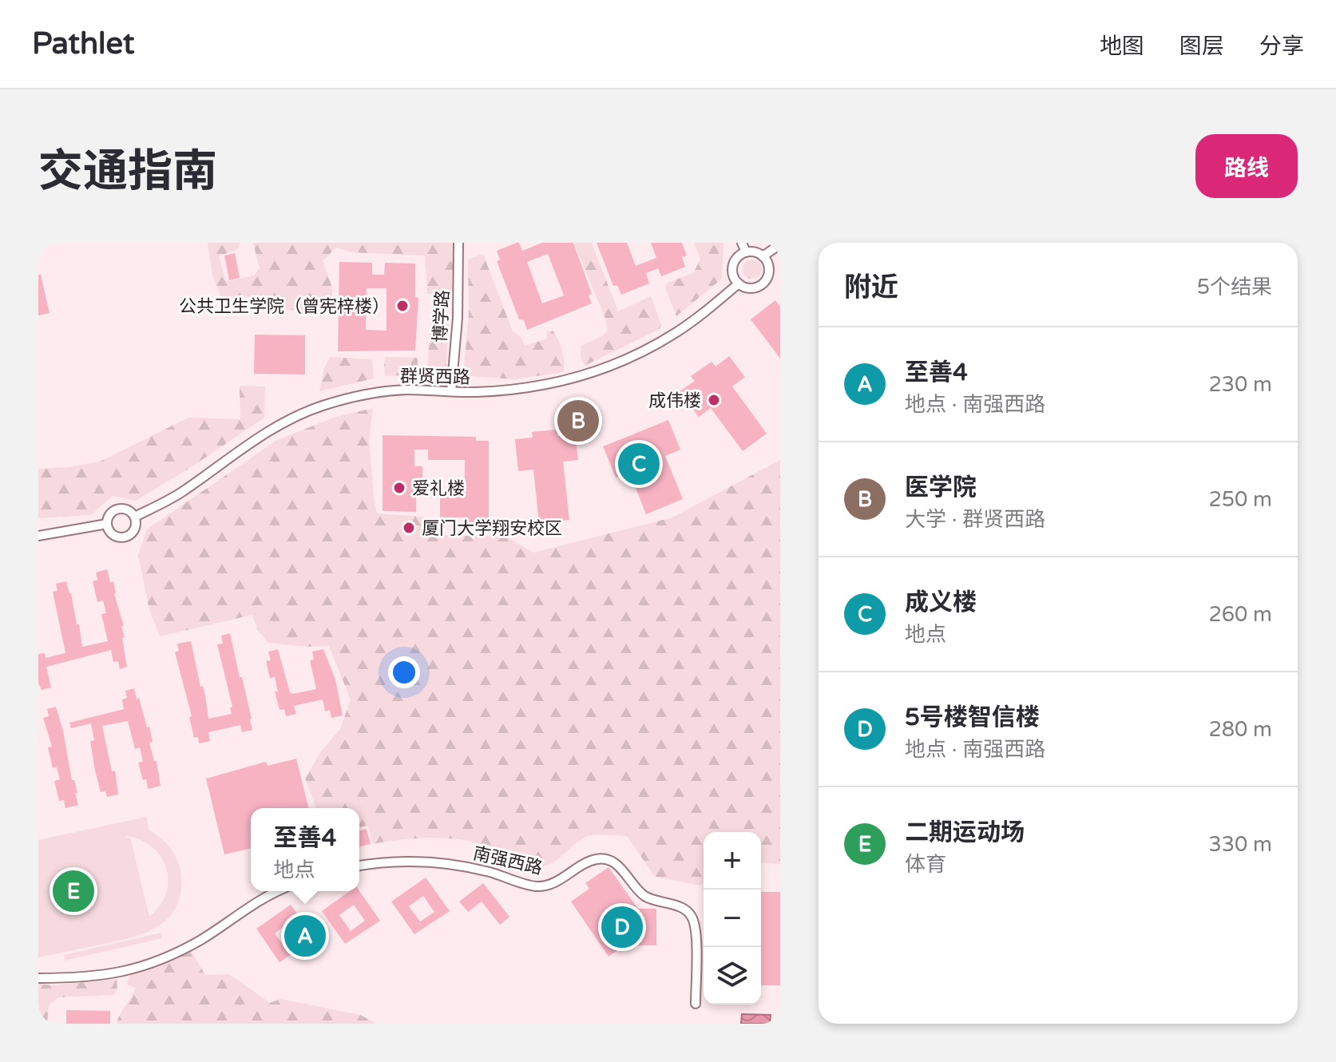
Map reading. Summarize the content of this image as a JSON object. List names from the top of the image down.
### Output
{
  "streets": {
    "street": ["博学路", "群贤西路", "南强西路"]
  },
  "crossings": [
    ["博学路", "群贤西路"]
  ],
  "places": [
    "公共卫生学院（曾宪梓楼）",
    "成伟楼",
    "爱礼楼",
    "厦门大学翔安校区"
  ],
  "page": {
    "header": "Pathlet",
    "nav": ["地图", "图层", "分享"],
    "title": "交通指南",
    "buttons": "路线",
    "heading": ["附近", "5个结果"],
    "list": [
      {
        "mark": "A",
        "name": "至善4",
        "note": "地点 · 南强西路",
        "value": "230 m"
      },
      {
        "mark": "B",
        "name": "医学院",
        "note": "大学 · 群贤西路",
        "value": "250 m"
      },
      {
        "mark": "C",
        "name": "成义楼",
        "note": "地点",
        "value": "260 m"
      },
      {
        "mark": "D",
        "name": "5号楼智信楼",
        "note": "地点 · 南强西路",
        "value": "280 m"
      },
      {
        "mark": "E",
        "name": "二期运动场",
        "note": "体育",
        "value": "330 m"
      }
    ],
    "pins": [
      "B",
      "C",
      "E",
      "D",
      "A"
    ],
    "popup": ["至善4", "地点"],
    "map_buttons": ["+", "−"]
  }
}
